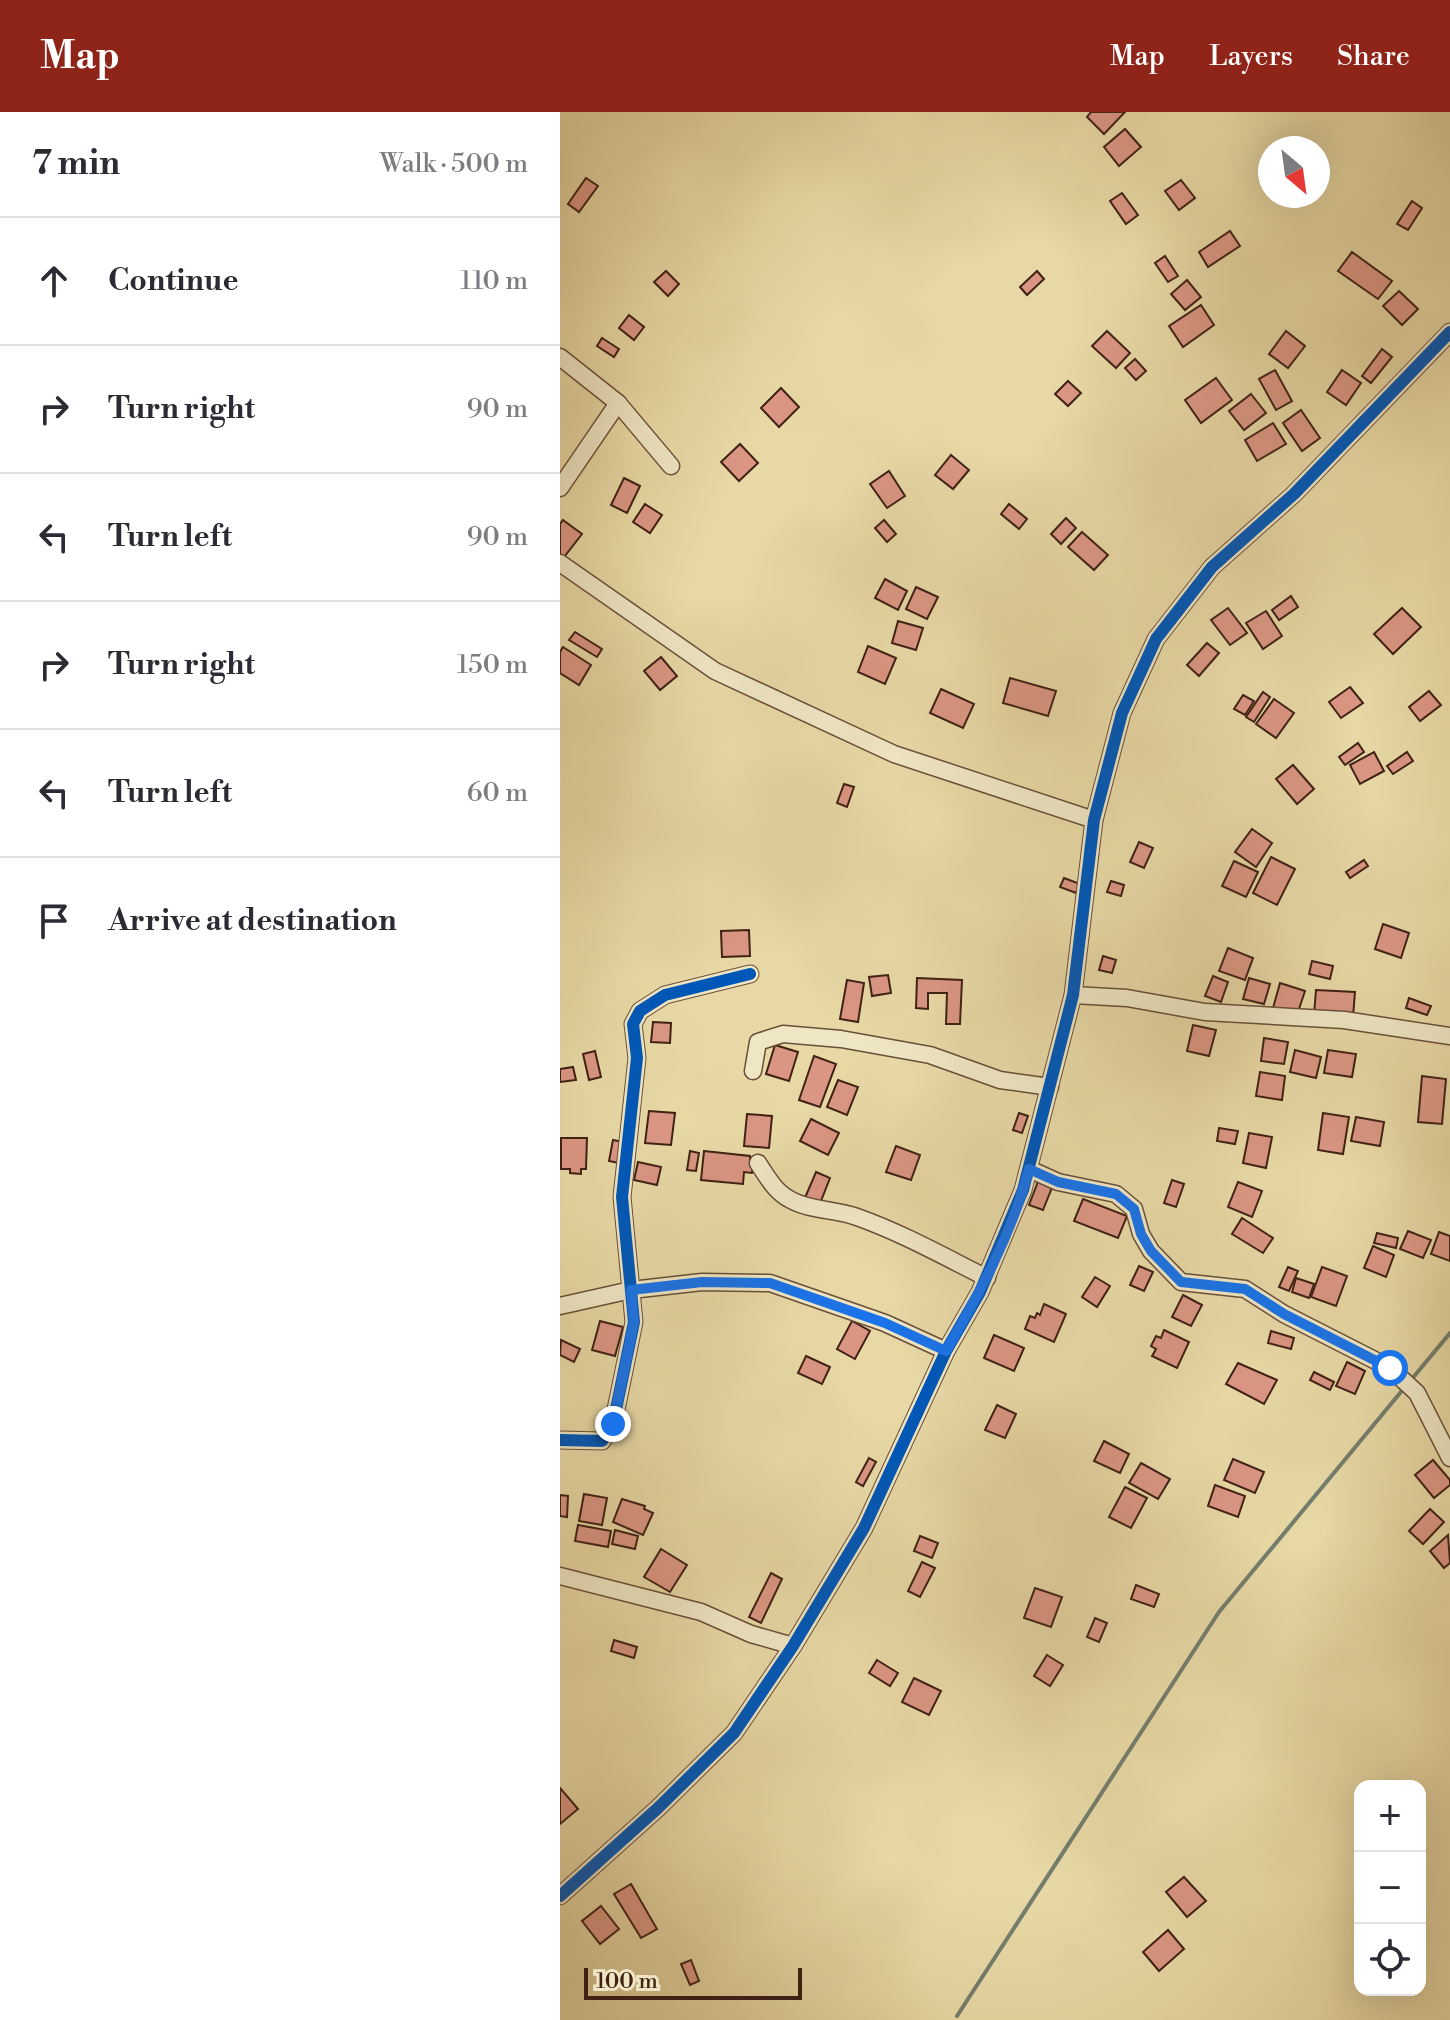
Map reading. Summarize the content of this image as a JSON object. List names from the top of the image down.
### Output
{
  "scale_bar": "100 m",
  "north": "bottom right",
  "page": {
    "header": "Map",
    "nav": ["Map", "Layers", "Share"],
    "heading": ["7 min", "Walk · 500 m"],
    "list": [
      ["Continue", "110 m"],
      ["Turn right", "90 m"],
      ["Turn left", "90 m"],
      ["Turn right", "150 m"],
      ["Turn left", "60 m"],
      "Arrive at destination"
    ],
    "map_buttons": ["+", "−"],
    "scale": "100 m"
  }
}
